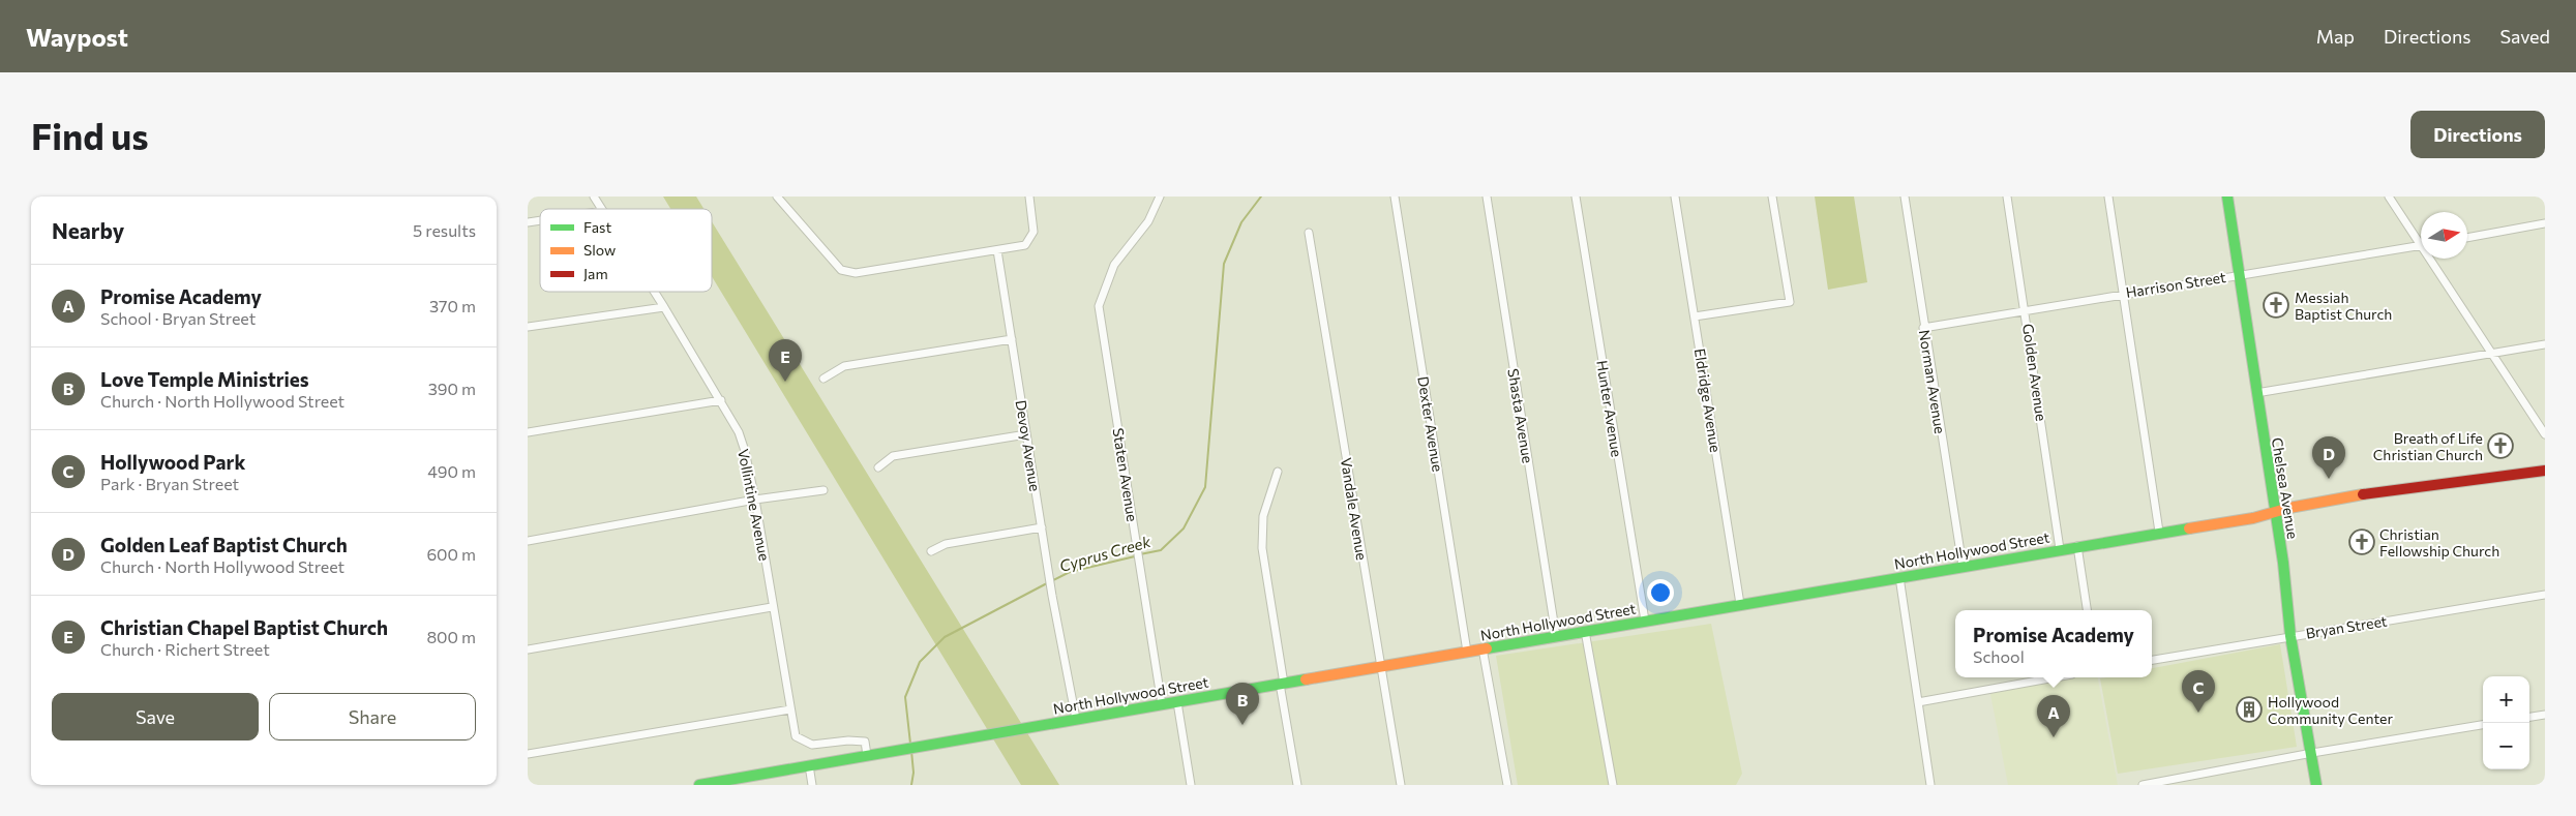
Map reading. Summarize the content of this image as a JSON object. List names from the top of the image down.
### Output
{
  "streets": {
    "main road": ["Chelsea Avenue", "North Hollywood Street"],
    "street": [
      "Harrison Street",
      "Golden Avenue",
      "Norman Avenue",
      "Eldridge Avenue",
      "Hunter Avenue",
      "Shasta Avenue",
      "Dexter Avenue",
      "Devoy Avenue",
      "Staten Avenue",
      "Vollintine Avenue",
      "Vandale Avenue",
      "Bryan Street"
    ]
  },
  "crossings": [
    ["Harrison Street", "Golden Avenue"],
    ["Harrison Street", "Norman Avenue"],
    ["Harrison Street", "Chelsea Avenue"],
    ["Golden Avenue", "North Hollywood Street"],
    ["Norman Avenue", "North Hollywood Street"],
    ["Eldridge Avenue", "North Hollywood Street"],
    ["Hunter Avenue", "North Hollywood Street"],
    ["Shasta Avenue", "North Hollywood Street"],
    ["Dexter Avenue", "North Hollywood Street"],
    ["Devoy Avenue", "North Hollywood Street"],
    ["Staten Avenue", "North Hollywood Street"],
    ["Chelsea Avenue", "North Hollywood Street"],
    ["Chelsea Avenue", "Bryan Street"],
    ["Vollintine Avenue", "North Hollywood Street"],
    ["Vandale Avenue", "North Hollywood Street"]
  ],
  "water": ["Cyprus Creek"],
  "places": {
    "church": ["Messiah Baptist Church", "Breath of Life Christian Church", "Christian Fellowship Church"],
    "building": ["Hollywood Community Center"]
  },
  "legend": ["Fast", "Slow", "Jam"],
  "north": "right",
  "page": {
    "header": "Waypost",
    "nav": ["Map", "Directions", "Saved"],
    "buttons": [
      "Directions",
      ["Save", "Share"]
    ],
    "title": "Find us",
    "heading": ["Nearby", "5 results"],
    "list": [
      {
        "mark": "A",
        "name": "Promise Academy",
        "note": "School · Bryan Street",
        "value": "370 m"
      },
      {
        "mark": "B",
        "name": "Love Temple Ministries",
        "note": "Church · North Hollywood Street",
        "value": "390 m"
      },
      {
        "mark": "C",
        "name": "Hollywood Park",
        "note": "Park · Bryan Street",
        "value": "490 m"
      },
      {
        "mark": "D",
        "name": "Golden Leaf Baptist Church",
        "note": "Church · North Hollywood Street",
        "value": "600 m"
      },
      {
        "mark": "E",
        "name": "Christian Chapel Baptist Church",
        "note": "Church · Richert Street",
        "value": "800 m"
      }
    ],
    "pins": [
      "E",
      "D",
      "C",
      "B",
      "A"
    ],
    "popup": ["Promise Academy", "School"],
    "map_buttons": ["+", "−"]
  }
}
